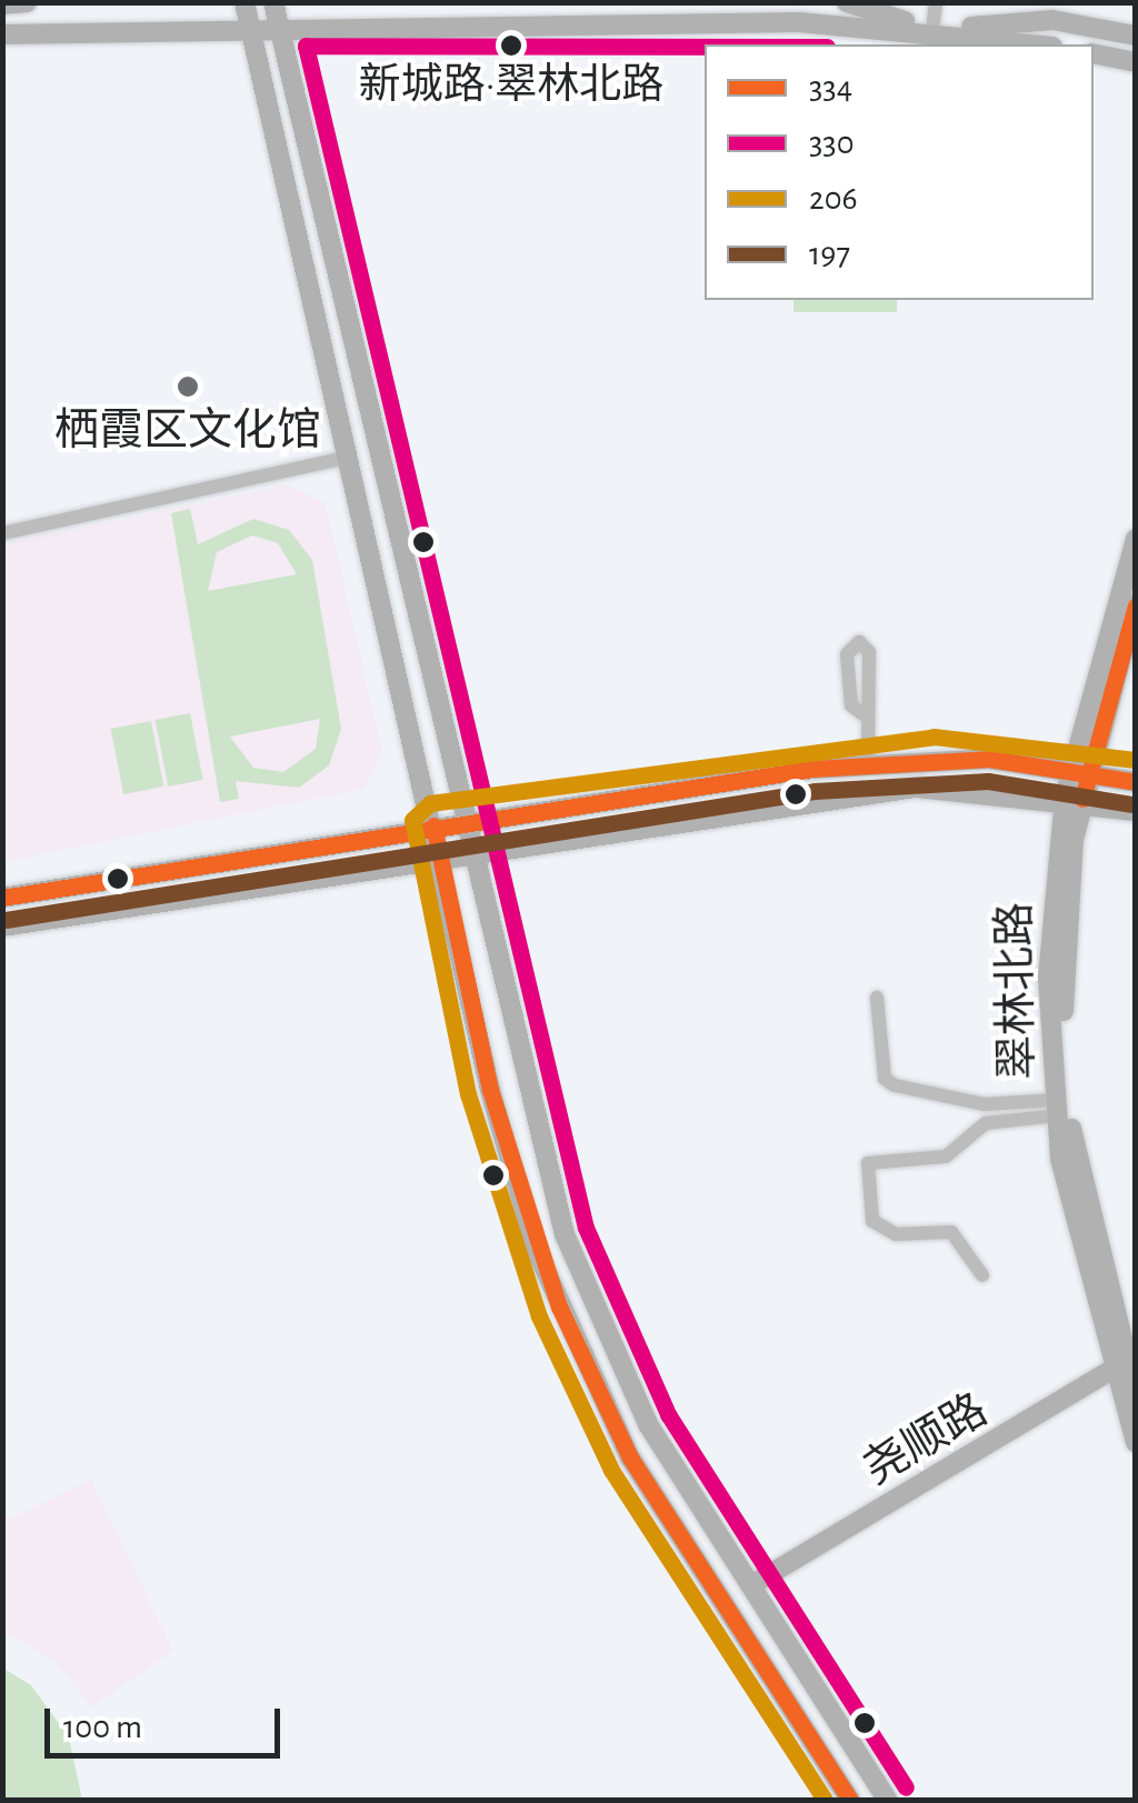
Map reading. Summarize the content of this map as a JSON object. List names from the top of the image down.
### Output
{
  "streets": {
    "main road": ["翠林北路", "尧顺路"]
  },
  "crossings": [
    ["翠林北路", "尧顺路"]
  ],
  "places": ["新城路·翠林北路", "栖霞区文化馆"],
  "lines": [
    "transit line 330",
    "transit line 334",
    "transit line 206",
    "transit line 197"
  ],
  "legend": [
    "334",
    "330",
    "206",
    "197"
  ],
  "scale_bar": "100 m"
}
